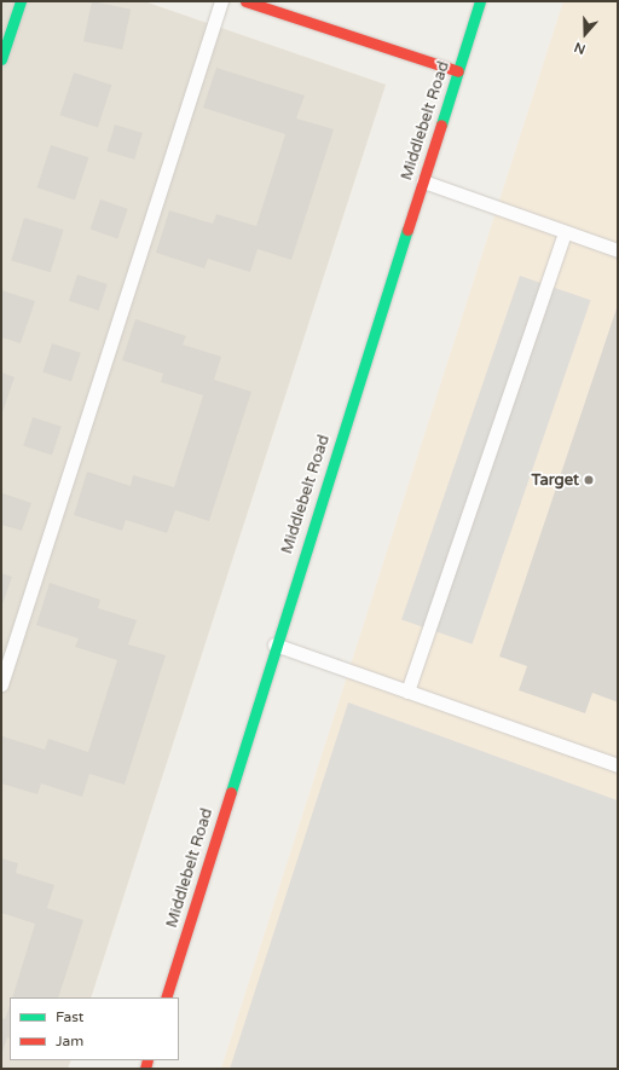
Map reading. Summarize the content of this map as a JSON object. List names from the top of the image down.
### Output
{
  "streets": {
    "main road": ["Middlebelt Road"]
  },
  "places": ["Target"],
  "legend": ["Fast", "Jam"],
  "north": "bottom"
}
